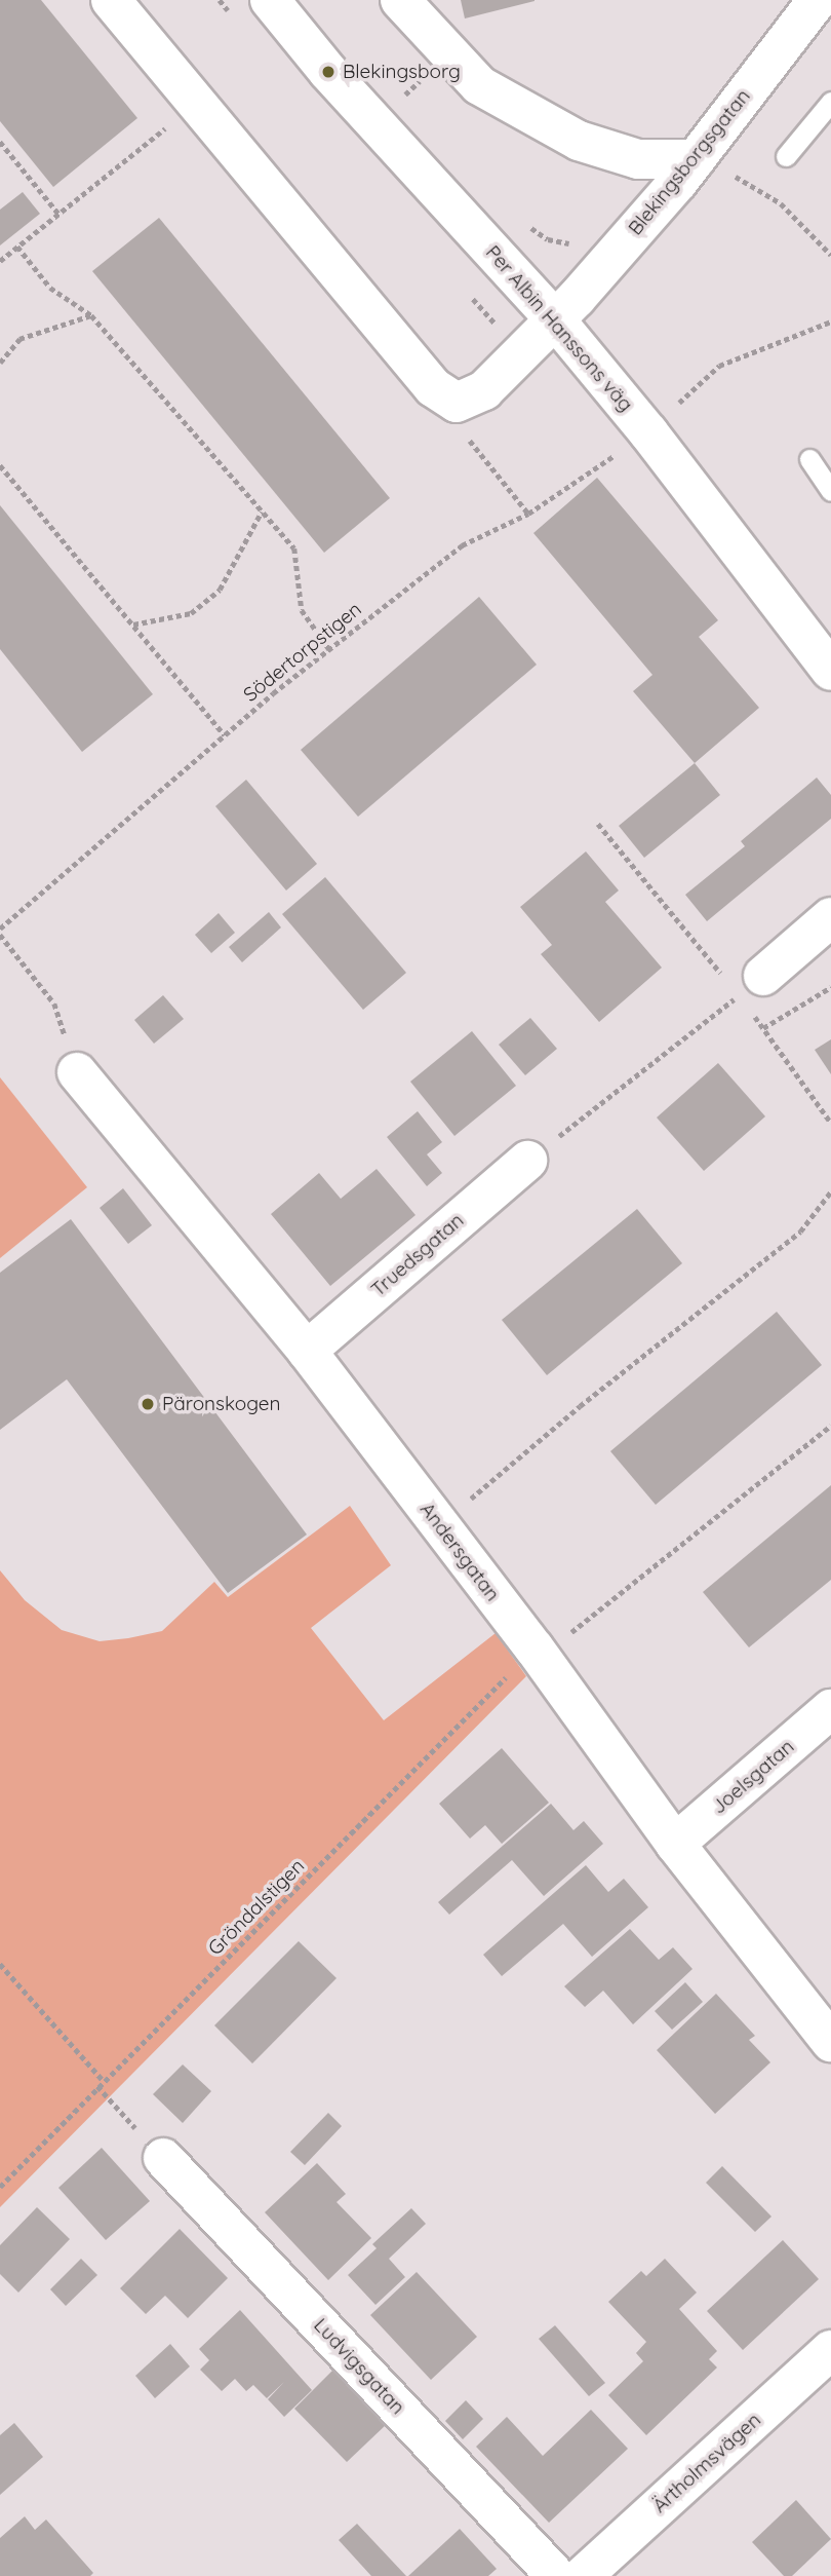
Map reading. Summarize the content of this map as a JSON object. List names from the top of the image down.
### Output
{
  "streets": {
    "street": [
      "Blekingsborgsgatan",
      "Per Albin Hanssons väg",
      "Truedsgatan",
      "Andersgatan",
      "Joelsgatan",
      "Ludvigsgatan",
      "Ärtholmsvägen"
    ],
    "path": ["Södertorpstigen", "Gröndalstigen"]
  },
  "crossings": [
    ["Blekingsborgsgatan", "Per Albin Hanssons väg"],
    ["Per Albin Hanssons väg", "Södertorpstigen"],
    ["Truedsgatan", "Andersgatan"],
    ["Andersgatan", "Joelsgatan"],
    ["Andersgatan", "Gröndalstigen"]
  ],
  "places": ["Blekingsborg", "Päronskogen"]
}
